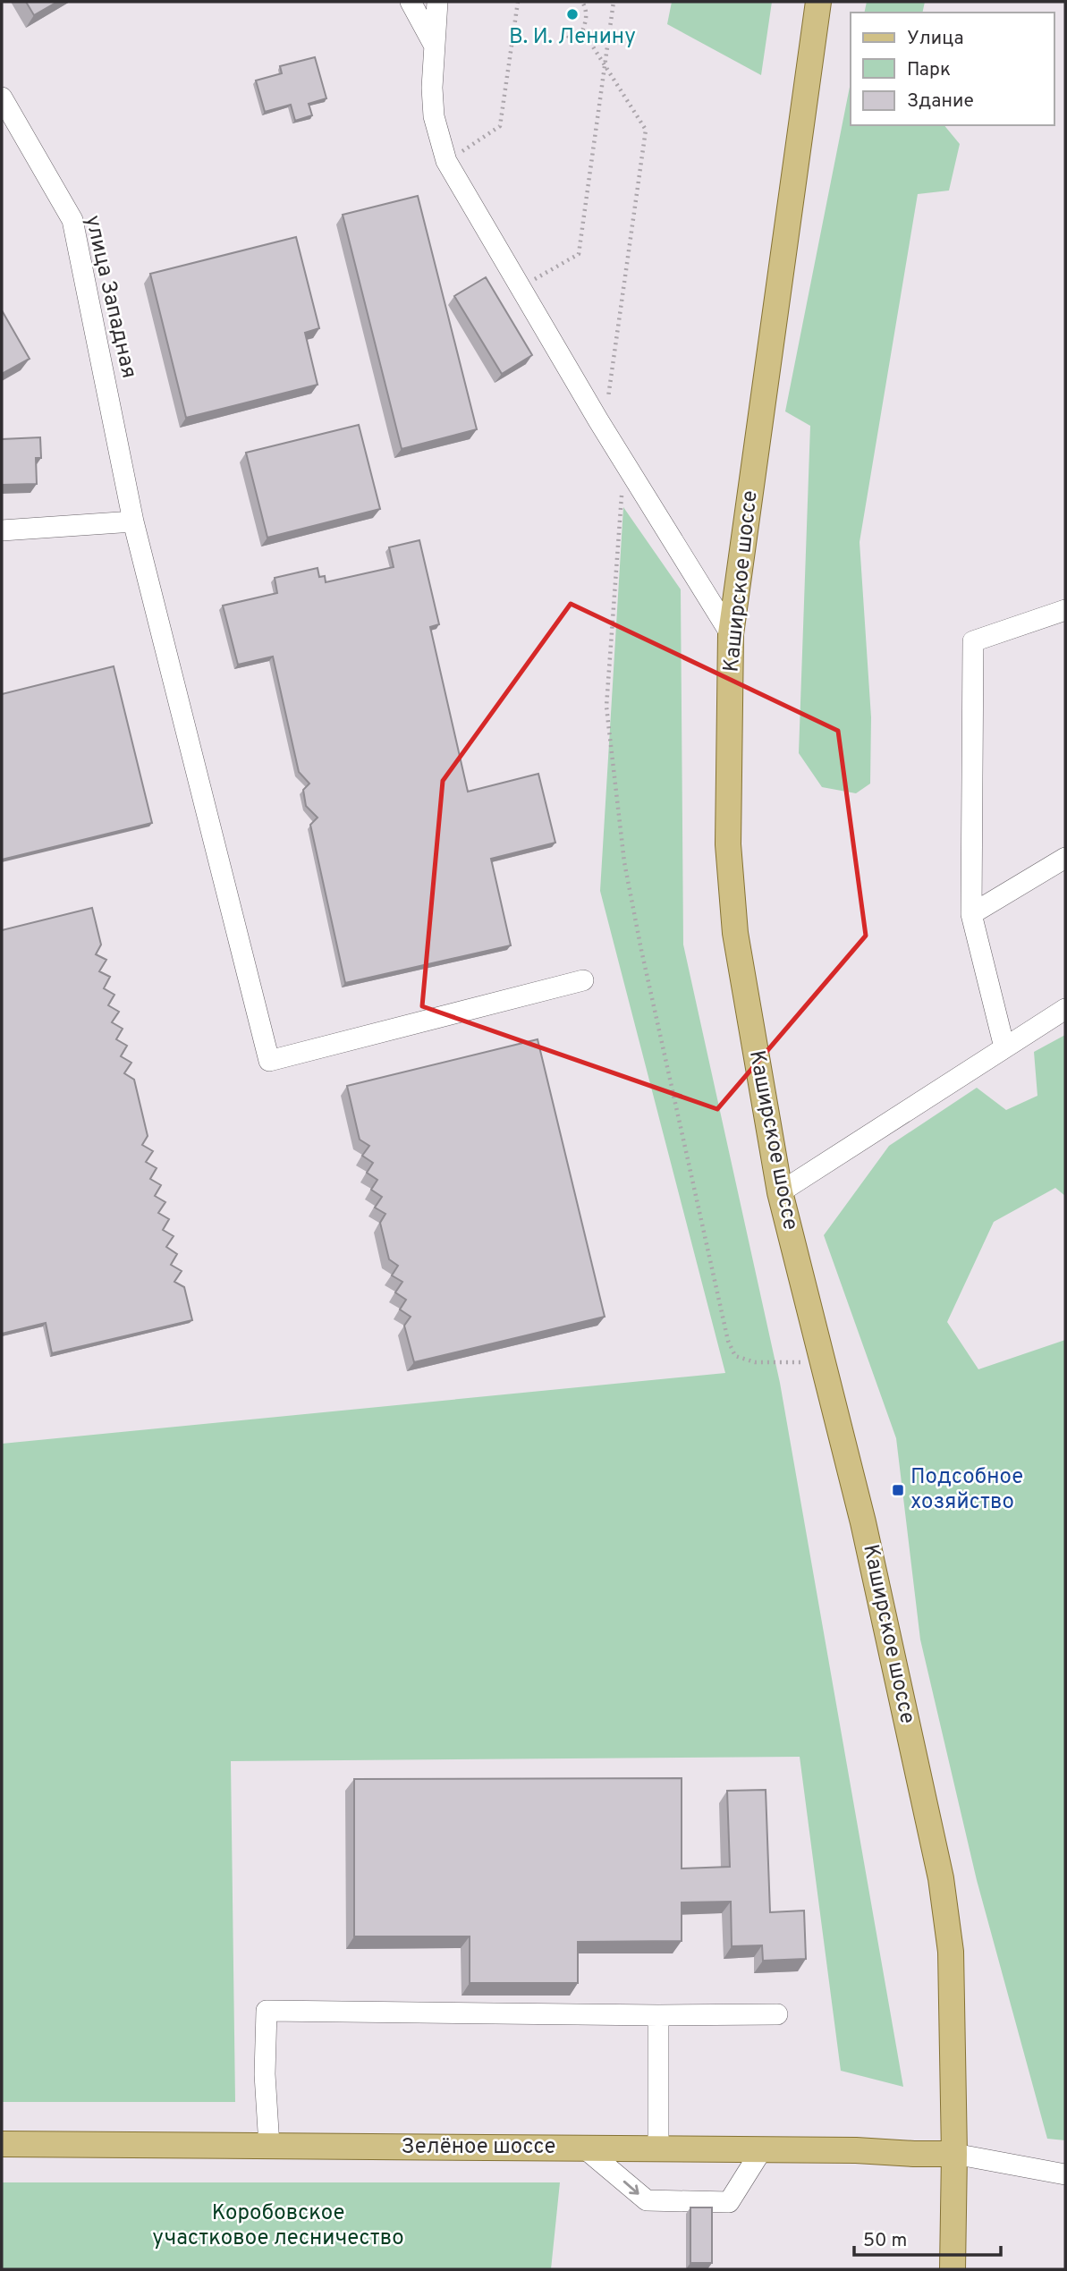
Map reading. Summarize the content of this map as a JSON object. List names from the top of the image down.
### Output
{
  "streets": {
    "main road": ["Каширское шоссе", "Зелёное шоссе"],
    "street": ["улица Западная"]
  },
  "crossings": [
    ["Каширское шоссе", "Зелёное шоссе"]
  ],
  "parks": ["Коробовское участковое лесничество"],
  "places": {
    "other": ["В. И. Ленину"],
    "transit": ["Подсобное хозяйство"]
  },
  "legend": ["Улица", "Парк", "Здание"],
  "scale_bar": "50 m"
}
